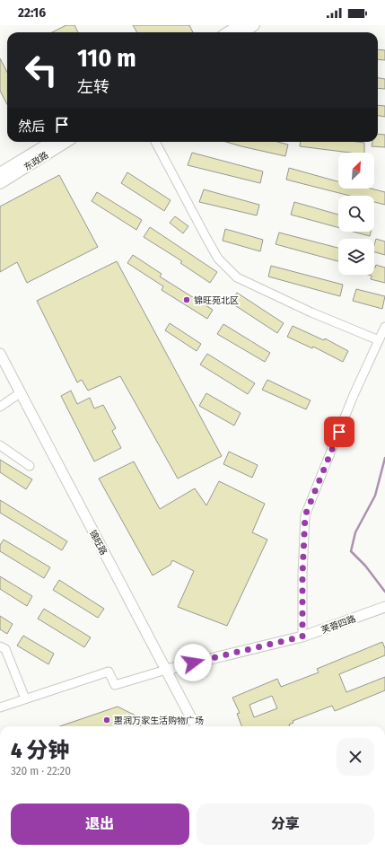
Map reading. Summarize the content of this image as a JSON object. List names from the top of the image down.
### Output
{
  "streets": {
    "main road": ["东政路"],
    "street": ["锦旺路", "芙蓉四路"]
  },
  "crossings": [
    ["锦旺路", "芙蓉四路"]
  ],
  "places": ["锦旺苑北区", "惠润万家生活购物广场"],
  "north": "top right",
  "page": {
    "status": "22:16",
    "turn": ["110 m", "左转"],
    "then": "然后",
    "heading": ["4 分钟", "320 m · 22:20"],
    "buttons": ["退出", "分享"]
  }
}
